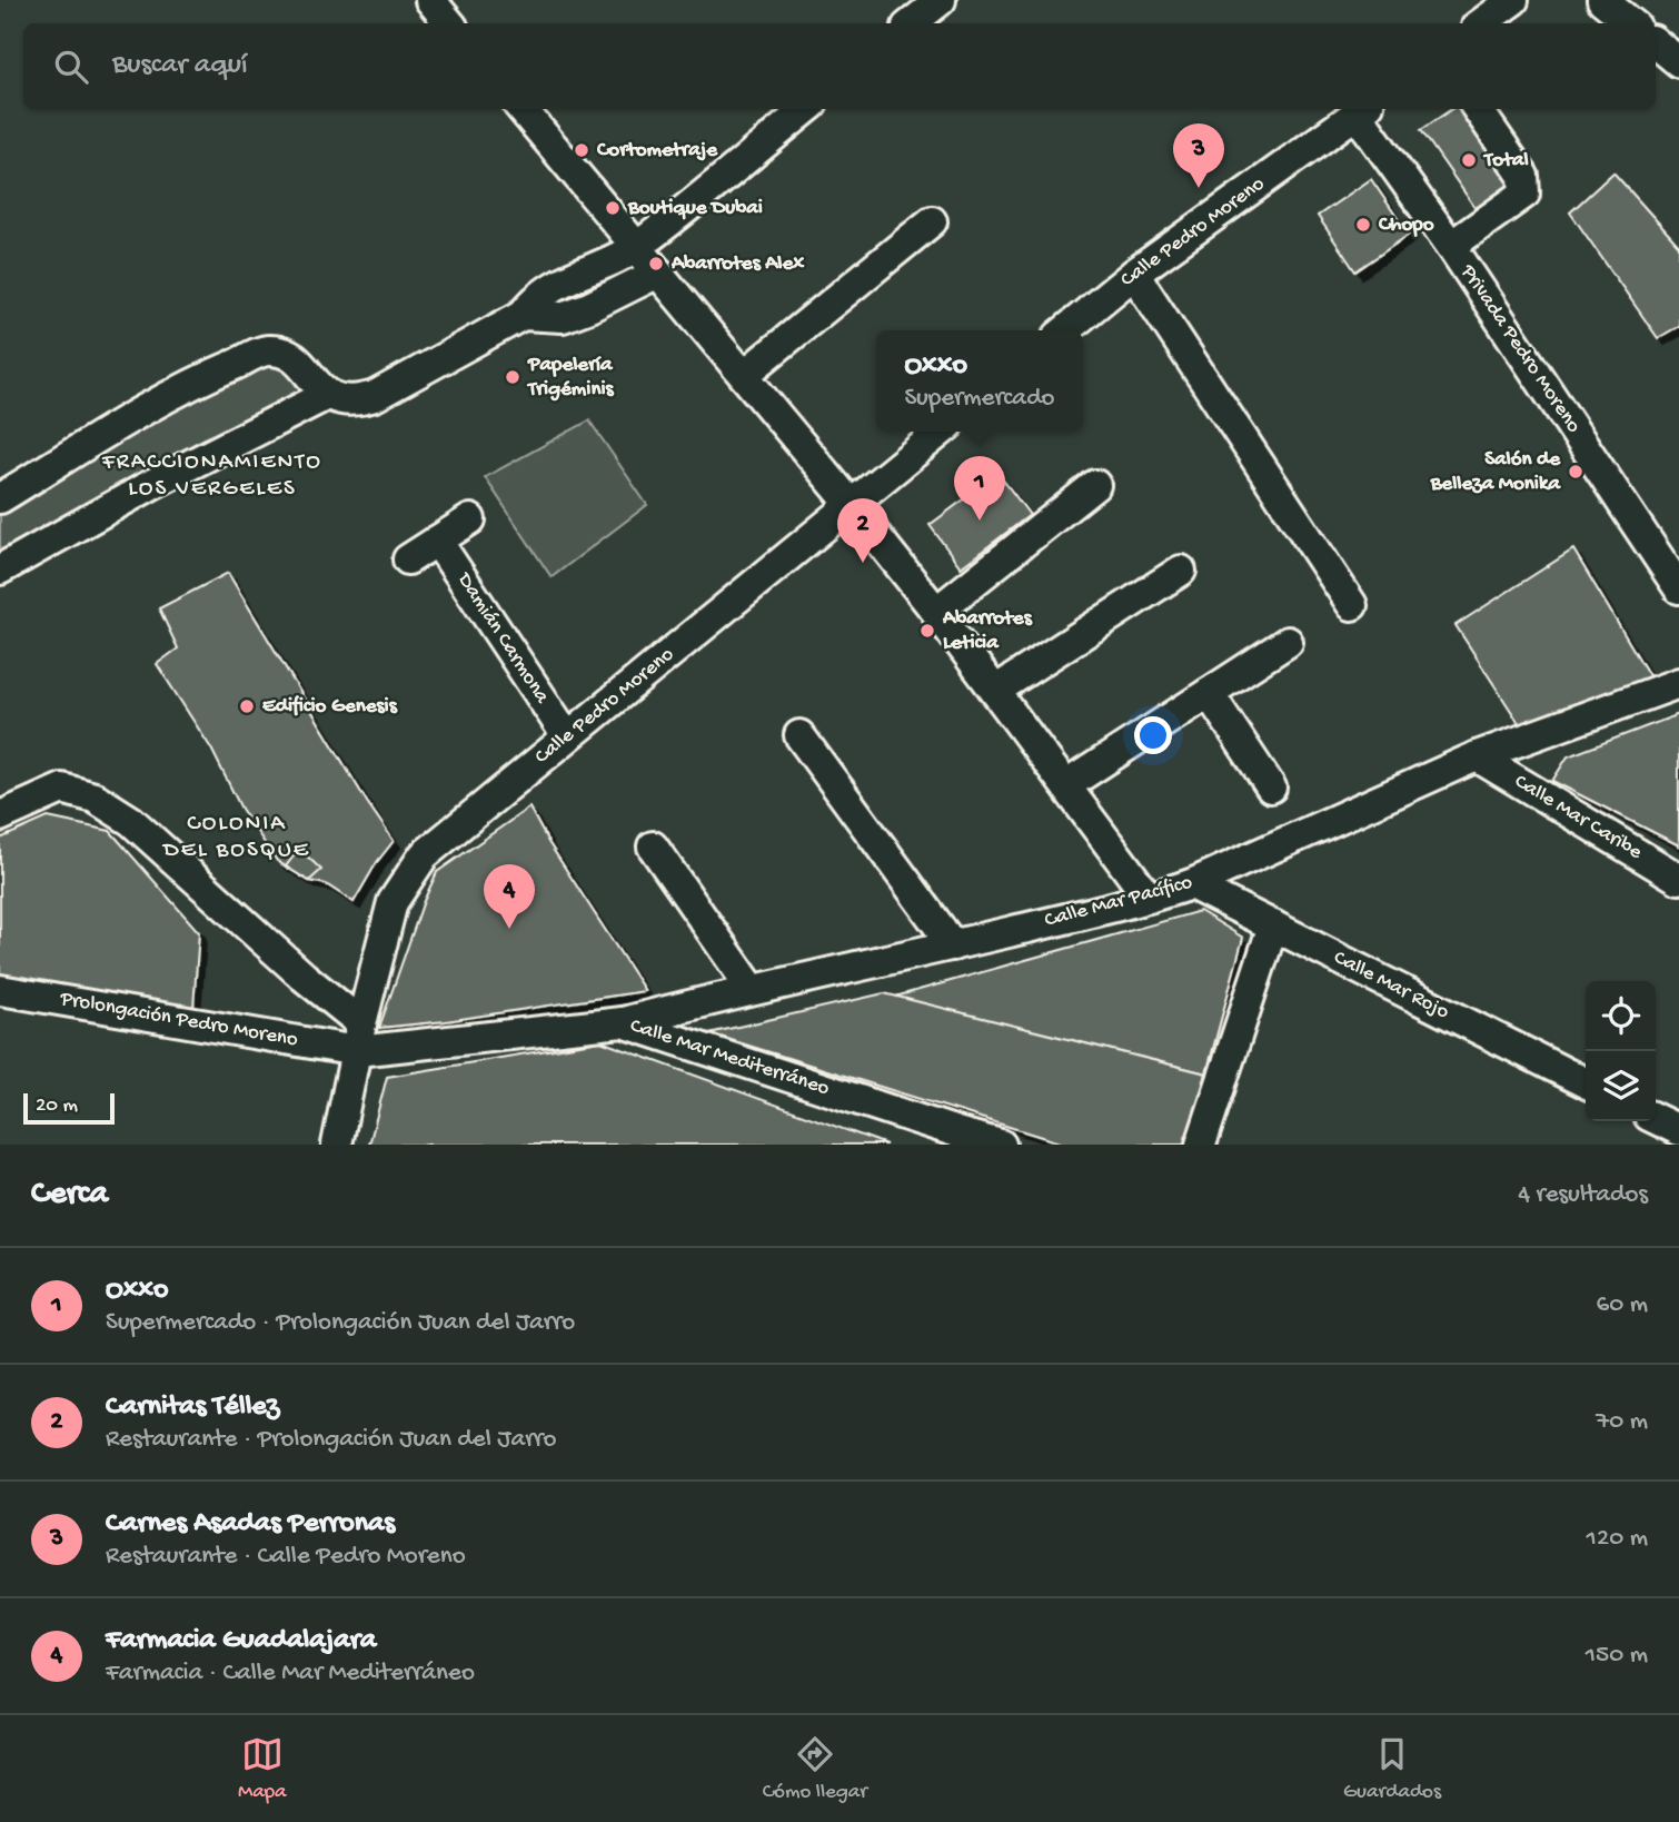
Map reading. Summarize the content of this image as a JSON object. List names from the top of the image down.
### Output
{
  "streets": {
    "street": [
      "Calle Pedro Moreno",
      "Privada Pedro Moreno",
      "Damián Carmona",
      "Calle Mar Caribe",
      "Calle Mar Pacífico",
      "Calle Mar Rojo",
      "Prolongación Pedro Moreno",
      "Calle Mar Mediterráneo"
    ]
  },
  "crossings": [
    ["Calle Pedro Moreno", "Privada Pedro Moreno"],
    ["Calle Pedro Moreno", "Damián Carmona"],
    ["Calle Pedro Moreno", "Prolongación Pedro Moreno"],
    ["Calle Pedro Moreno", "Calle Mar Mediterráneo"],
    ["Calle Mar Caribe", "Calle Mar Pacífico"],
    ["Calle Mar Pacífico", "Calle Mar Rojo"],
    ["Calle Mar Pacífico", "Calle Mar Mediterráneo"],
    ["Prolongación Pedro Moreno", "Calle Mar Mediterráneo"]
  ],
  "districts": ["FRACCIONAMIENTO LOS VERGELES", "COLONIA DEL BOSQUE"],
  "places": [
    "Cortometraje",
    "Total",
    "Boutique Dubai",
    "Chopo",
    "Abarrotes Alex",
    "Papelería Trigéminis",
    "Salón de Belleza Monika",
    "Abarrotes Leticia",
    "Edificio Genesis"
  ],
  "scale_bar": "20 m",
  "page": {
    "search": "Buscar aquí",
    "pins": [
      "3",
      "1",
      "2",
      "4"
    ],
    "popup": ["Oxxo", "Supermercado"],
    "scale": "20 m",
    "heading": ["Cerca", "4 resultados"],
    "list": [
      {
        "mark": "1",
        "name": "Oxxo",
        "note": "Supermercado · Prolongación Juan del Jarro",
        "value": "60 m"
      },
      {
        "mark": "2",
        "name": "Carnitas Téllez",
        "note": "Restaurante · Prolongación Juan del Jarro",
        "value": "70 m"
      },
      {
        "mark": "3",
        "name": "Carnes Asadas Perronas",
        "note": "Restaurante · Calle Pedro Moreno",
        "value": "120 m"
      },
      {
        "mark": "4",
        "name": "Farmacia Guadalajara",
        "note": "Farmacia · Calle Mar Mediterráneo",
        "value": "150 m"
      }
    ],
    "nav": ["Mapa", "Cómo llegar", "Guardados"]
  }
}
